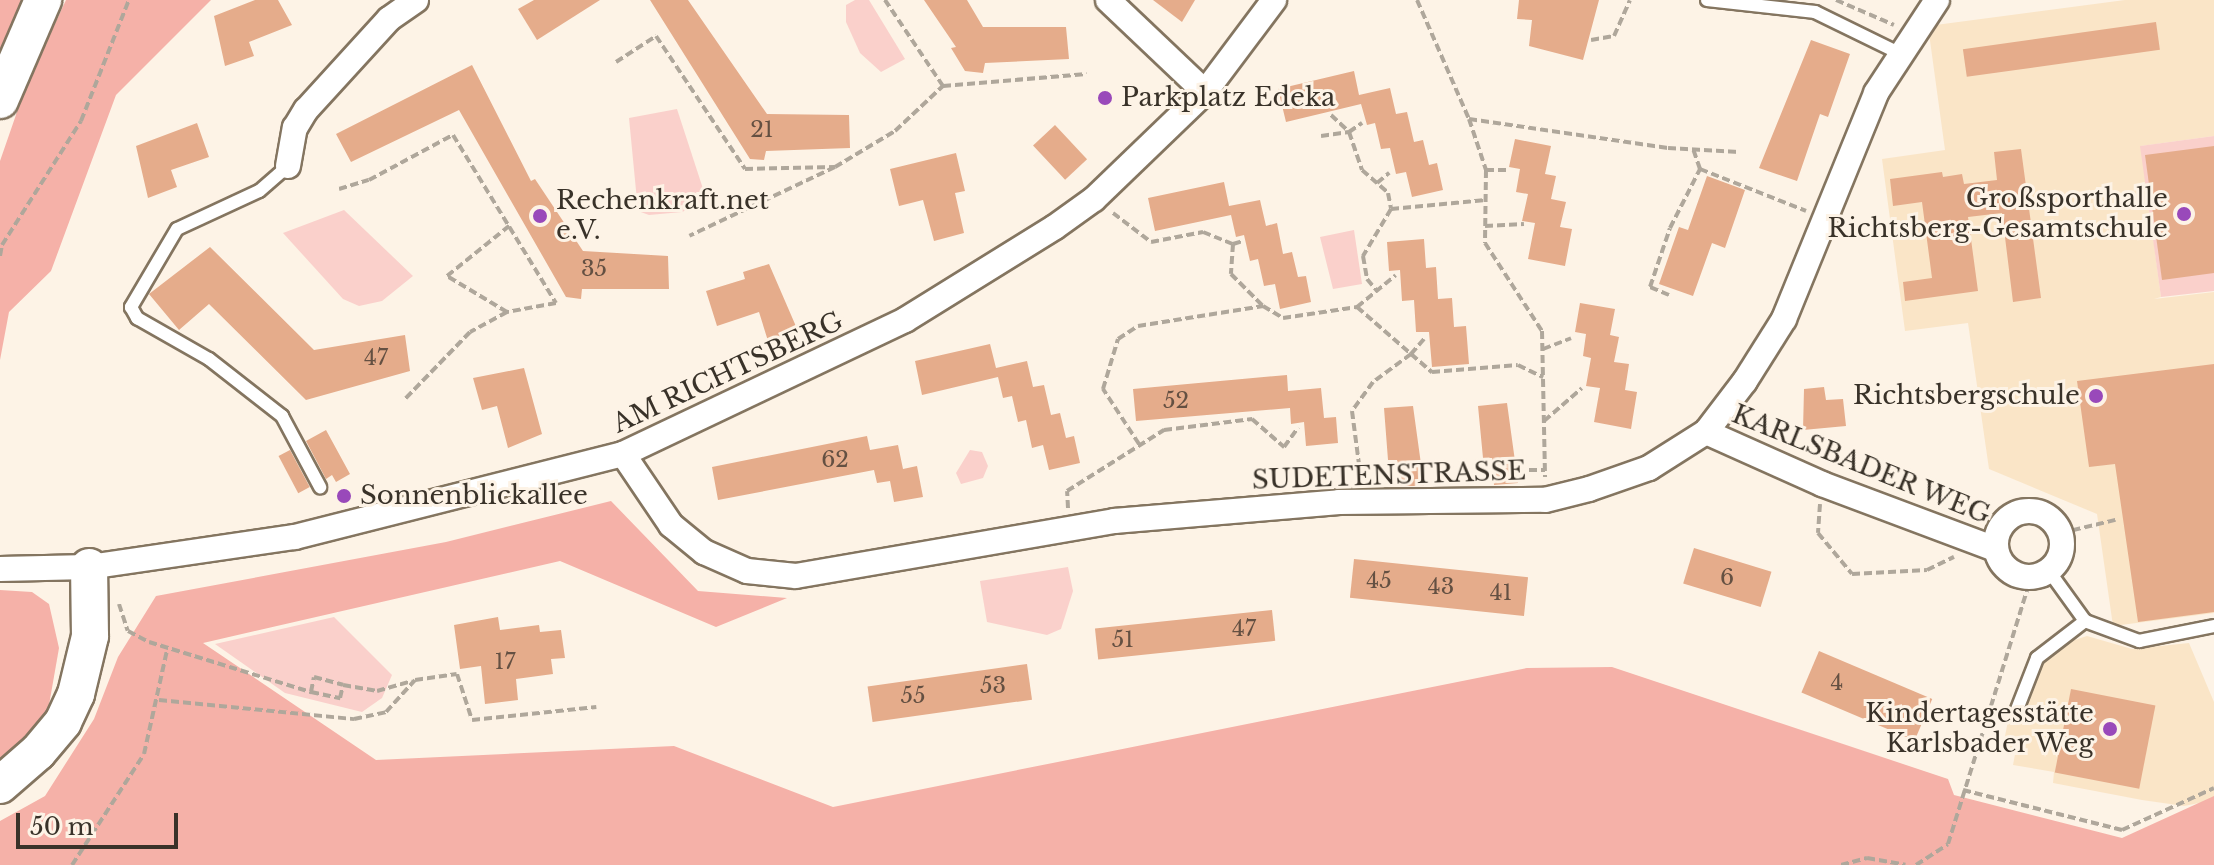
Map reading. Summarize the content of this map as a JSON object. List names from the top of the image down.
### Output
{
  "streets": {
    "street": ["AM RICHTSBERG", "KARLSBADER WEG", "SUDETENSTRASSE"]
  },
  "crossings": [
    ["AM RICHTSBERG", "SUDETENSTRASSE"],
    ["KARLSBADER WEG", "SUDETENSTRASSE"]
  ],
  "places": [
    "Parkplatz Edeka",
    "Großsporthalle Richtsberg-Gesamtschule",
    "Rechenkraft.net e.V.",
    "Richtsbergschule",
    "Sonnenblickallee",
    "Kindertagesstätte Karlsbader Weg"
  ],
  "house_numbers": [
    "21",
    "35",
    "47",
    "52",
    "62",
    "6",
    "45",
    "43",
    "41",
    "47",
    "51",
    "17",
    "4",
    "53",
    "55"
  ],
  "scale_bar": "50 m"
}
